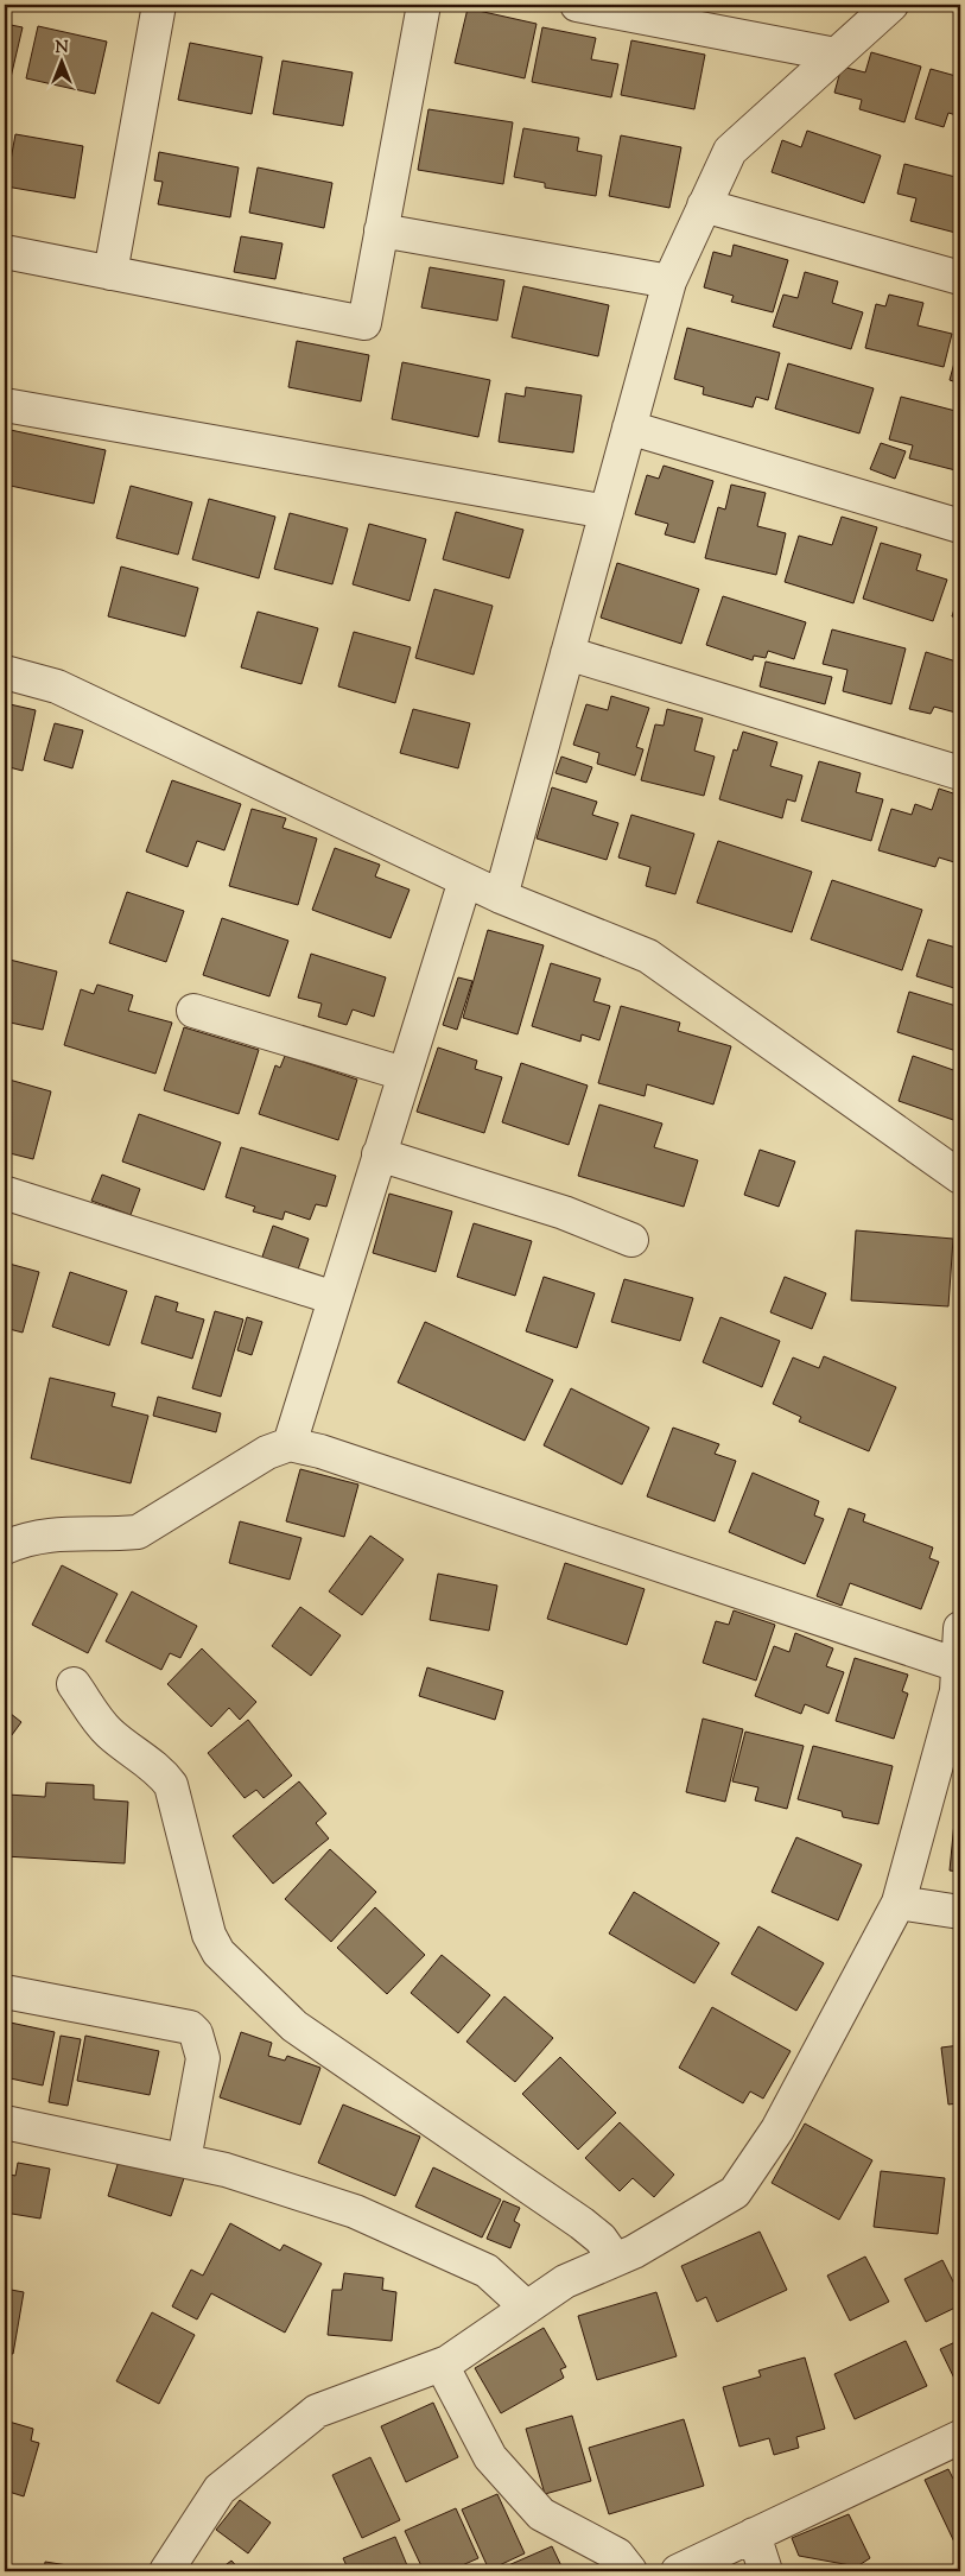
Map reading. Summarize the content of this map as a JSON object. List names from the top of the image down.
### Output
{
  "north": "top"
}
